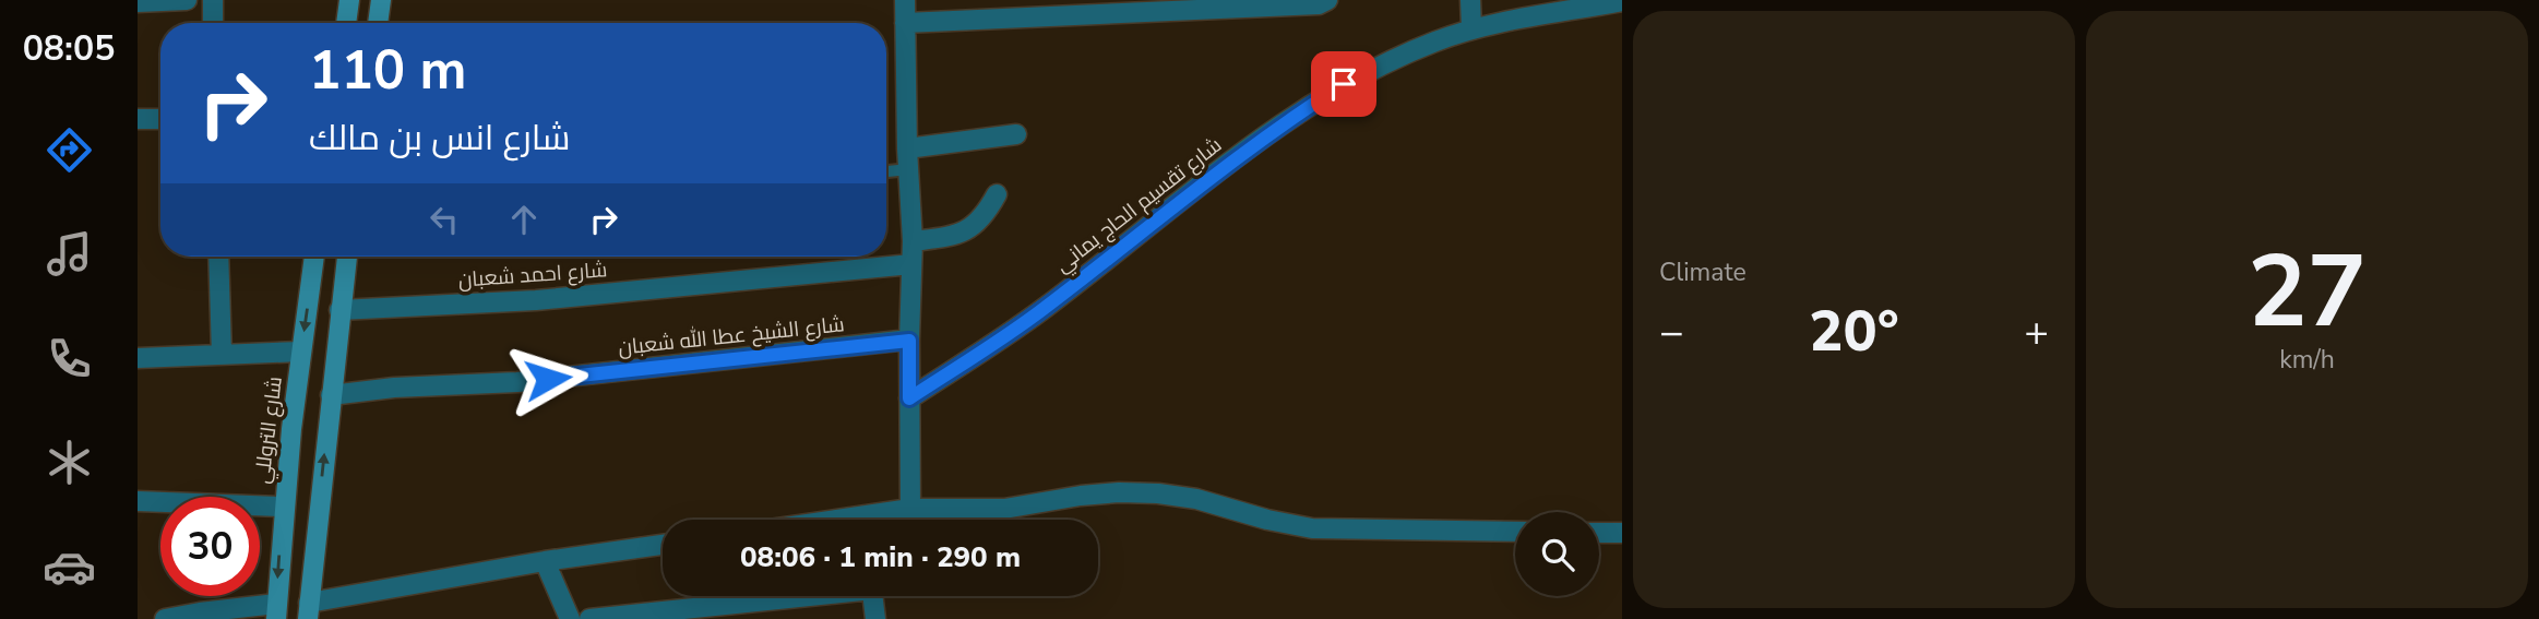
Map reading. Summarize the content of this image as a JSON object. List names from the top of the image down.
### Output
{
  "streets": {
    "street": [
      "شارع تقسيم الحاج يماني",
      "شارع احمد شعبان",
      "شارع الشيخ عطا الله شعبان",
      "شارع التروللي"
    ]
  },
  "page": {
    "tabs": "08:05",
    "tile": [
      "Climate",
      ["27", "km/h"]
    ],
    "turn": ["110 m", "شارع انس بن مالك"],
    "heat": ["−", "20°", "+"],
    "limit": "30",
    "trip": "08:06 · 1 min · 290 m"
  }
}
